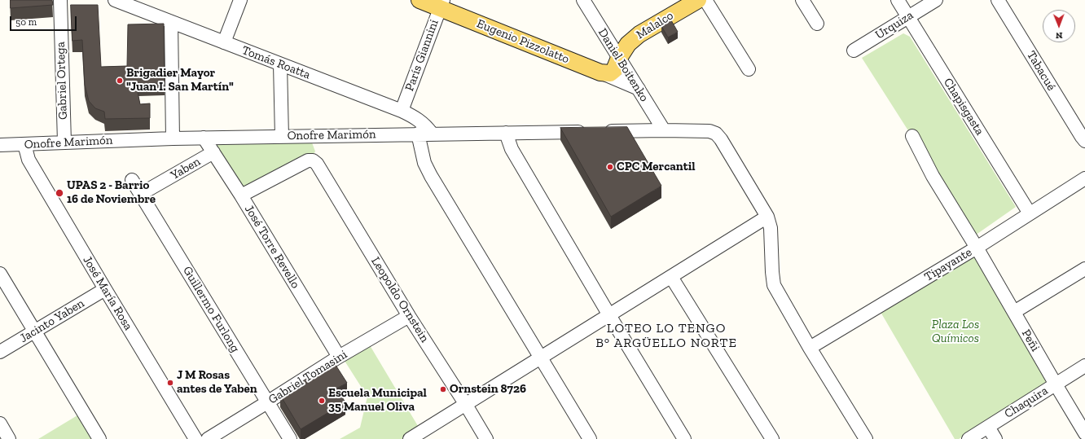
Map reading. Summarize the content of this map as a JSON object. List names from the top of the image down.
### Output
{
  "streets": {
    "main road": ["Malalco", "Eugenio Pizzolatto"],
    "street": [
      "Urquiza",
      "París Giannini",
      "Tomás Roatta",
      "Daniel Boitenko",
      "Tabacué",
      "Gabriel Ortega",
      "Chapisgasta",
      "Onofre Marimón",
      "Yaben",
      "José Torre Revello",
      "Tipayante",
      "José María Rosa",
      "Leopoldo Ornstein",
      "Guillermo Furlong",
      "Jacinto Yaben",
      "Peñi",
      "Gabriel Tomasini",
      "Chaquira"
    ]
  },
  "crossings": [
    ["Malalco", "Daniel Boitenko"],
    ["Urquiza", "Chapisgasta"],
    ["Eugenio Pizzolatto", "París Giannini"],
    ["París Giannini", "Tomás Roatta"],
    ["Tomás Roatta", "Onofre Marimón"],
    ["Daniel Boitenko", "Onofre Marimón"],
    ["Gabriel Ortega", "Onofre Marimón"],
    ["Chapisgasta", "Tipayante"],
    ["Onofre Marimón", "José Torre Revello"],
    ["Onofre Marimón", "José María Rosa"],
    ["Yaben", "José Torre Revello"],
    ["Yaben", "Guillermo Furlong"],
    ["José Torre Revello", "Leopoldo Ornstein"],
    ["José Torre Revello", "Gabriel Tomasini"],
    ["Tipayante", "Peñi"],
    ["José María Rosa", "Jacinto Yaben"],
    ["Leopoldo Ornstein", "Gabriel Tomasini"],
    ["Guillermo Furlong", "Gabriel Tomasini"],
    ["Peñi", "Chaquira"]
  ],
  "districts": ["LOTEO LO TENGO B° ARGÜELLO NORTE"],
  "parks": ["Plaza Los Químicos"],
  "places": [
    "Brigadier Mayor \"Juan I. San Martín\"",
    "CPC Mercantil",
    "UPAS 2 - Barrio 16 de Noviembre",
    "J M Rosas antes de Yaben",
    "Ornstein 8726",
    "Escuela Municipal 35 Manuel Oliva"
  ],
  "scale_bar": "50 m",
  "north": "bottom"
}
